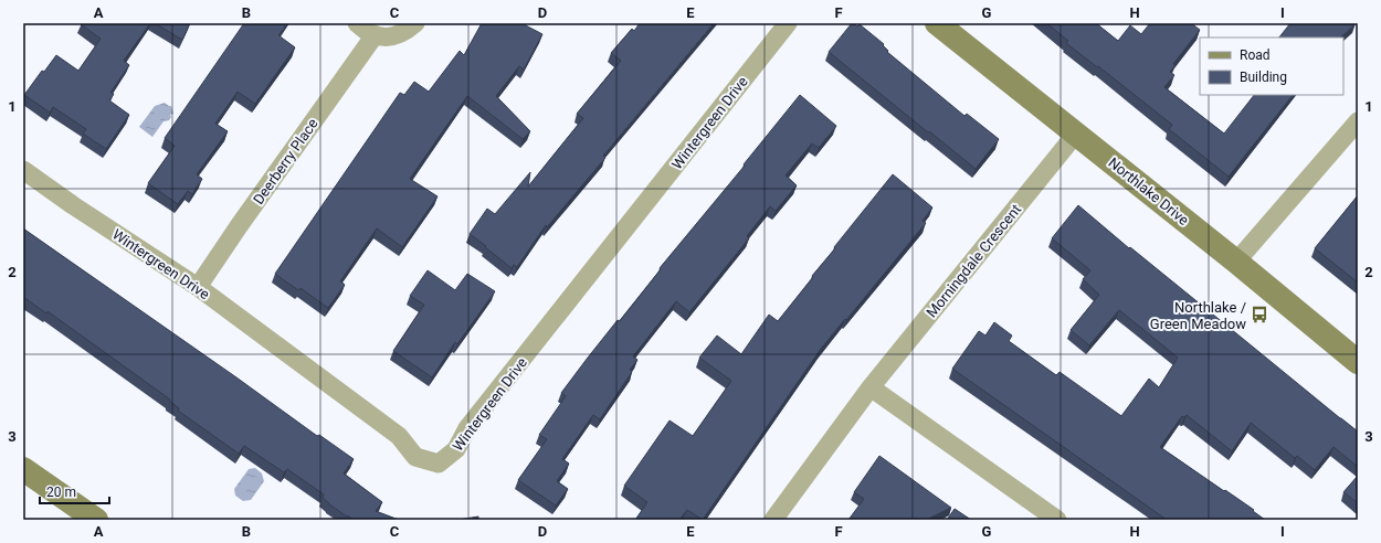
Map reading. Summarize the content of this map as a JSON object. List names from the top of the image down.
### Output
{
  "streets": {
    "street": [
      "Wintergreen Drive",
      "Deerberry Place",
      "Northlake Drive",
      "Morningdale Crescent"
    ]
  },
  "crossings": [
    ["Wintergreen Drive", "Deerberry Place"],
    ["Northlake Drive", "Morningdale Crescent"]
  ],
  "places": {
    "bus stop": ["Northlake / Green Meadow"]
  },
  "legend": ["Road", "Building"],
  "scale_bar": "20 m",
  "grid": {
    "columns": [
      "A",
      "B",
      "C",
      "D",
      "E",
      "F",
      "G",
      "H",
      "I"
    ],
    "rows": ["1", "2", "3"]
  }
}
